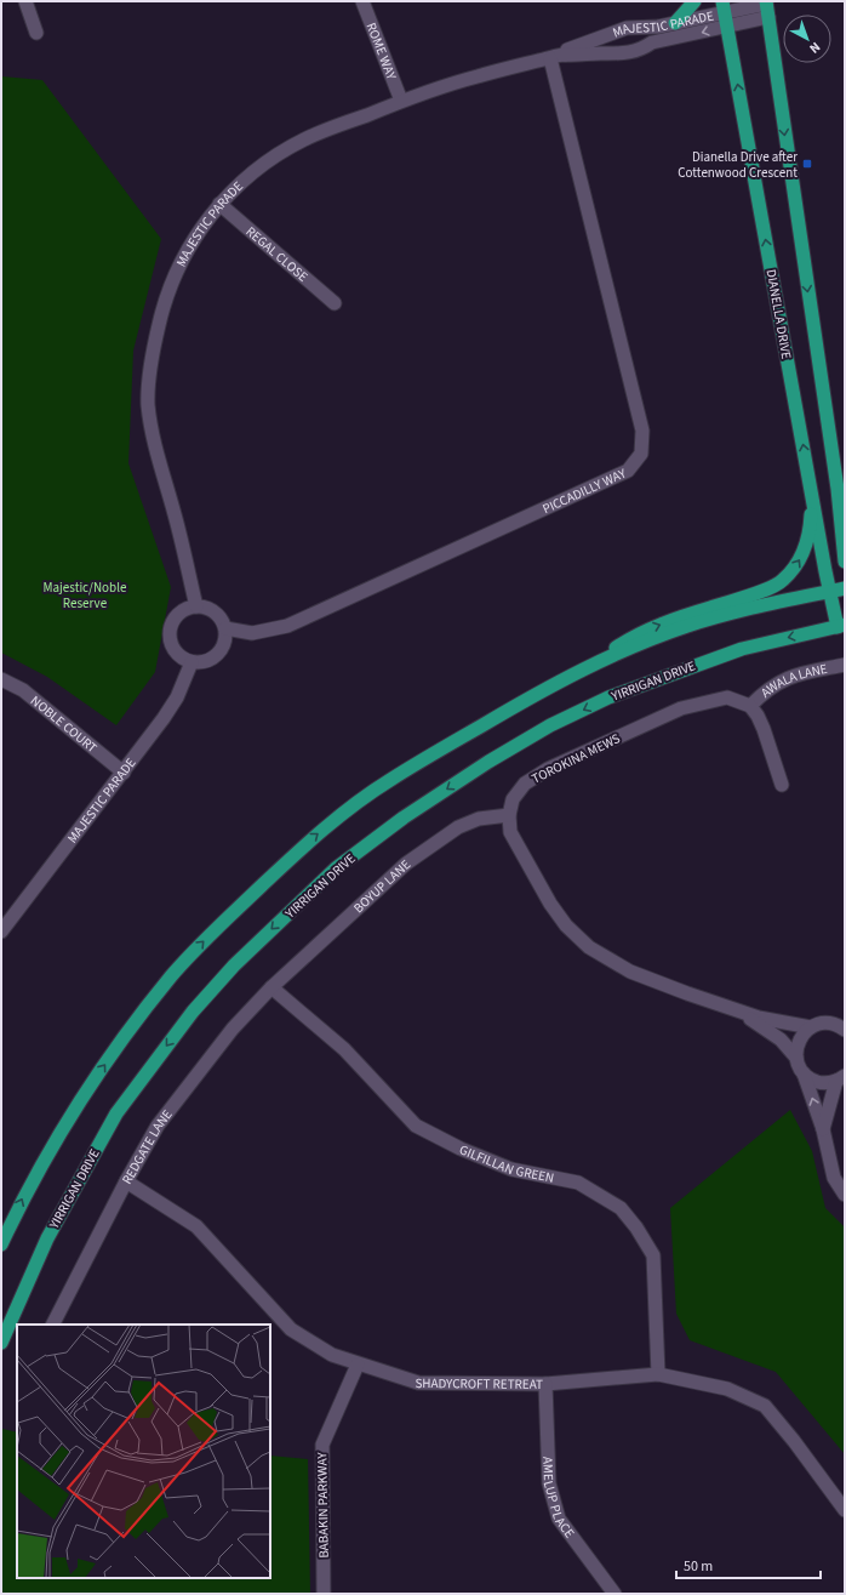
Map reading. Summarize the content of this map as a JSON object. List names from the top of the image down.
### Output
{
  "streets": {
    "main road": ["DIANELLA DRIVE", "YIRRIGAN DRIVE"],
    "street": [
      "MAJESTIC PARADE",
      "ROME WAY",
      "REGAL CLOSE",
      "PICCADILLY WAY",
      "AWALA LANE",
      "NOBLE COURT",
      "TOROKINA MEWS",
      "BOYUP LANE",
      "REDGATE LANE",
      "GILFILLAN GREEN",
      "SHADYCROFT RETREAT",
      "AMELUP PLACE",
      "BABAKIN PARKWAY"
    ]
  },
  "crossings": [
    ["MAJESTIC PARADE", "ROME WAY"],
    ["MAJESTIC PARADE", "REGAL CLOSE"],
    ["MAJESTIC PARADE", "DIANELLA DRIVE"],
    ["MAJESTIC PARADE", "PICCADILLY WAY"],
    ["MAJESTIC PARADE", "NOBLE COURT"],
    ["DIANELLA DRIVE", "YIRRIGAN DRIVE"],
    ["AWALA LANE", "TOROKINA MEWS"],
    ["TOROKINA MEWS", "BOYUP LANE"],
    ["BOYUP LANE", "REDGATE LANE"],
    ["BOYUP LANE", "GILFILLAN GREEN"],
    ["REDGATE LANE", "GILFILLAN GREEN"],
    ["REDGATE LANE", "SHADYCROFT RETREAT"],
    ["GILFILLAN GREEN", "SHADYCROFT RETREAT"],
    ["SHADYCROFT RETREAT", "AMELUP PLACE"],
    ["SHADYCROFT RETREAT", "BABAKIN PARKWAY"]
  ],
  "parks": ["Majestic/Noble Reserve"],
  "places": {
    "transit": ["Dianella Drive after Cottenwood Crescent"]
  },
  "scale_bar": "50 m",
  "north": "bottom right"
}
